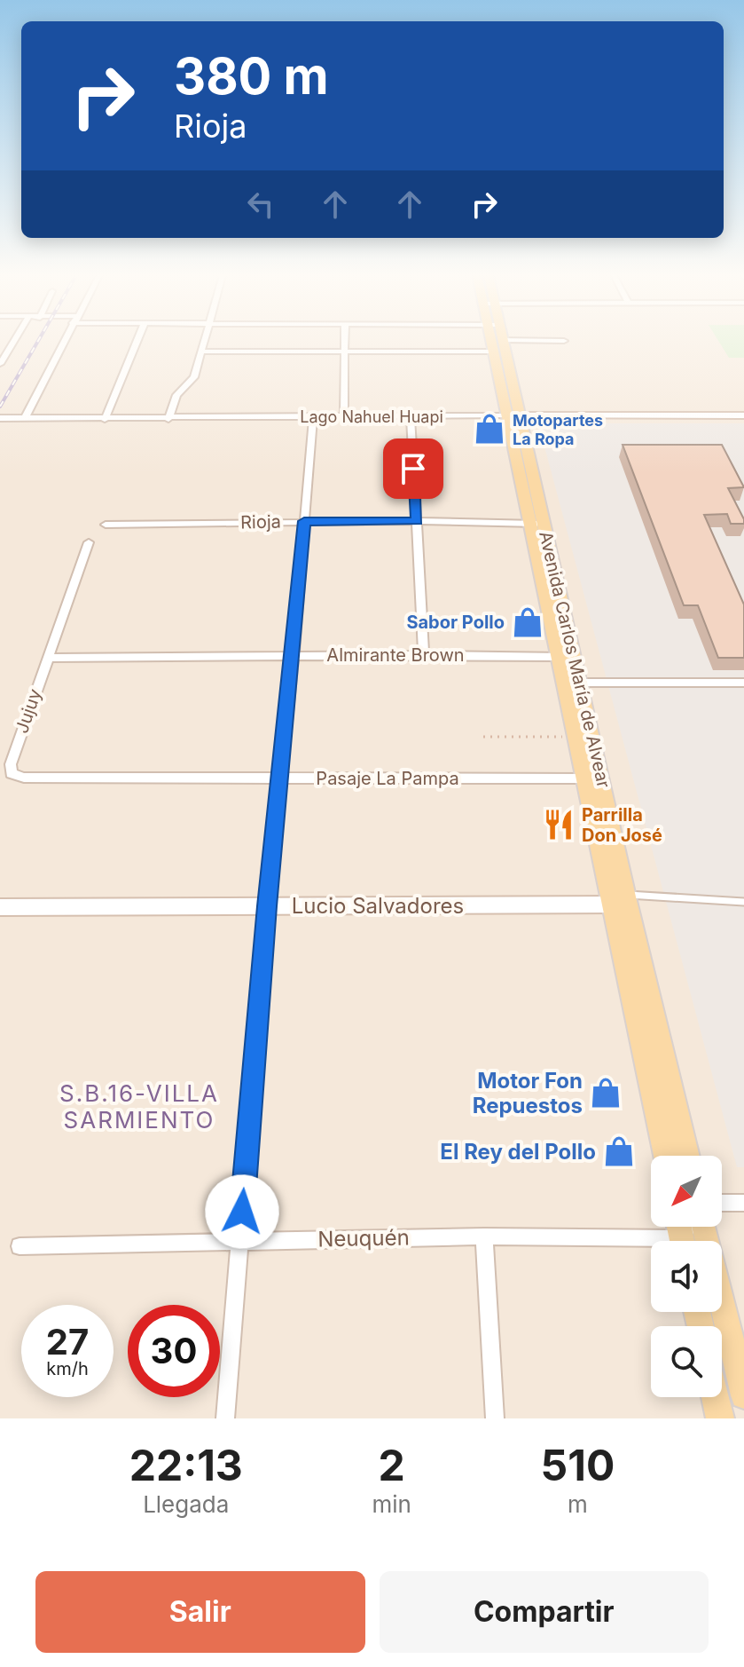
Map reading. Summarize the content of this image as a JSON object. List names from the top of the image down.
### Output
{
  "streets": {
    "main road": ["Avenida Carlos María de Alvear"],
    "street": [
      "Lago Nahuel Huapi",
      "Rioja",
      "Almirante Brown",
      "Jujuy",
      "Pasaje La Pampa",
      "Lucio Salvadores",
      "Neuquén"
    ]
  },
  "crossings": [
    ["Lago Nahuel Huapi", "Avenida Carlos María de Alvear"],
    ["Rioja", "Avenida Carlos María de Alvear"],
    ["Almirante Brown", "Avenida Carlos María de Alvear"],
    ["Almirante Brown", "Jujuy"],
    ["Avenida Carlos María de Alvear", "Pasaje La Pampa"],
    ["Avenida Carlos María de Alvear", "Lucio Salvadores"],
    ["Jujuy", "Pasaje La Pampa"]
  ],
  "districts": ["S.B.16-VILLA SARMIENTO"],
  "places": {
    "shop": [
      "Motopartes La Ropa",
      "Sabor Pollo",
      "Motor Fon Repuestos",
      "El Rey del Pollo"
    ],
    "restaurant": ["Parrilla Don José"]
  },
  "north": "bottom left",
  "page": {
    "turn": ["380 m", "Rioja"],
    "speed": "27 km/h",
    "limit": "30",
    "eta": [
      "22:13",
      "Llegada",
      "2",
      "min",
      "510",
      "m"
    ],
    "buttons": ["Salir", "Compartir"]
  }
}
